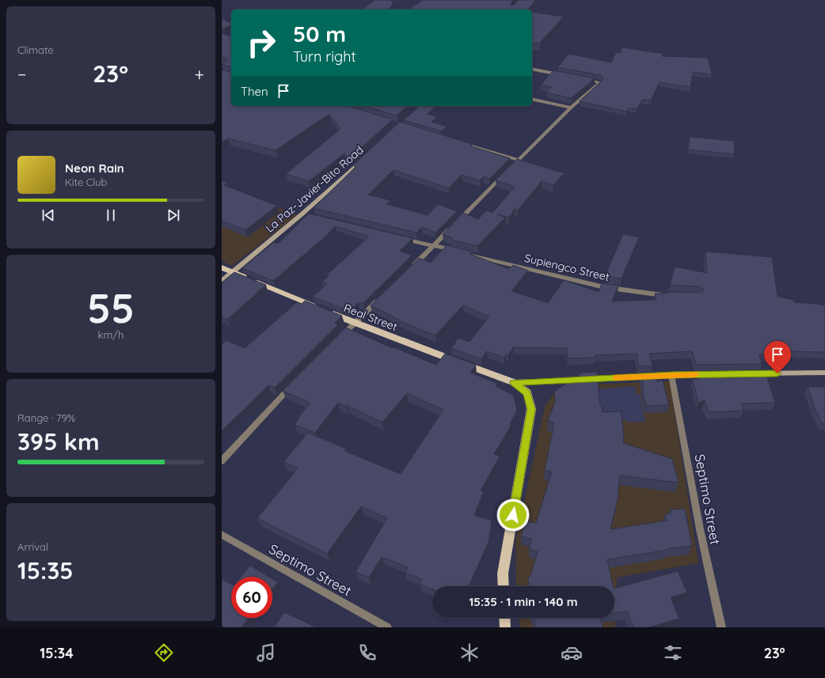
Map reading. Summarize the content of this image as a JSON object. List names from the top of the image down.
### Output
{
  "streets": {
    "main road": ["Real Street"],
    "street": ["La Paz-Javier-Bito Road", "Supiengco Street", "Septimo Street"]
  },
  "crossings": [
    ["La Paz-Javier-Bito Road", "Real Street"]
  ],
  "page": {
    "tile": [
      "Climate",
      ["55", "km/h"],
      ["Range · 79%", "395 km"],
      ["Arrival", "15:35"]
    ],
    "turn": ["50 m", "Turn right"],
    "heat": ["−", "23°", "+"],
    "then": "Then",
    "song": ["Neon Rain", "Kite Club"],
    "limit": "60",
    "trip": "15:35 · 1 min · 140 m",
    "tabs": ["15:34", "23°"]
  }
}
